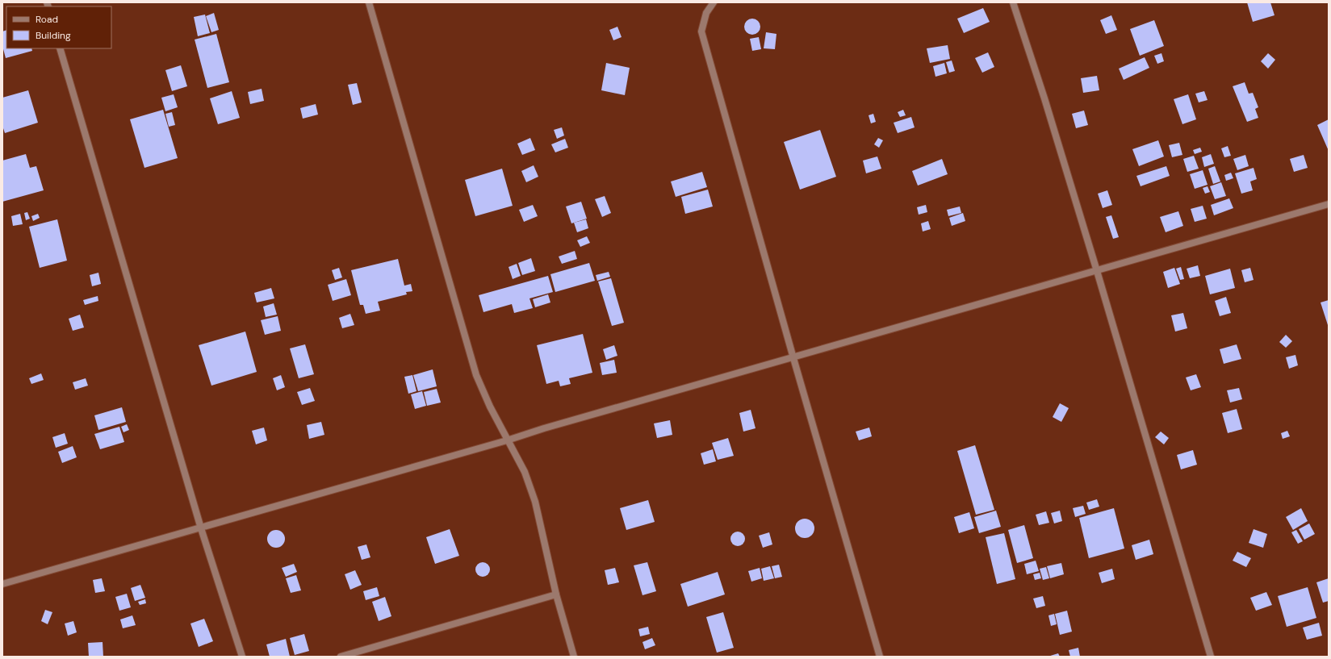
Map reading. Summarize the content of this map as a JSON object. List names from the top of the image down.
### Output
{
  "legend": ["Road", "Building"]
}
